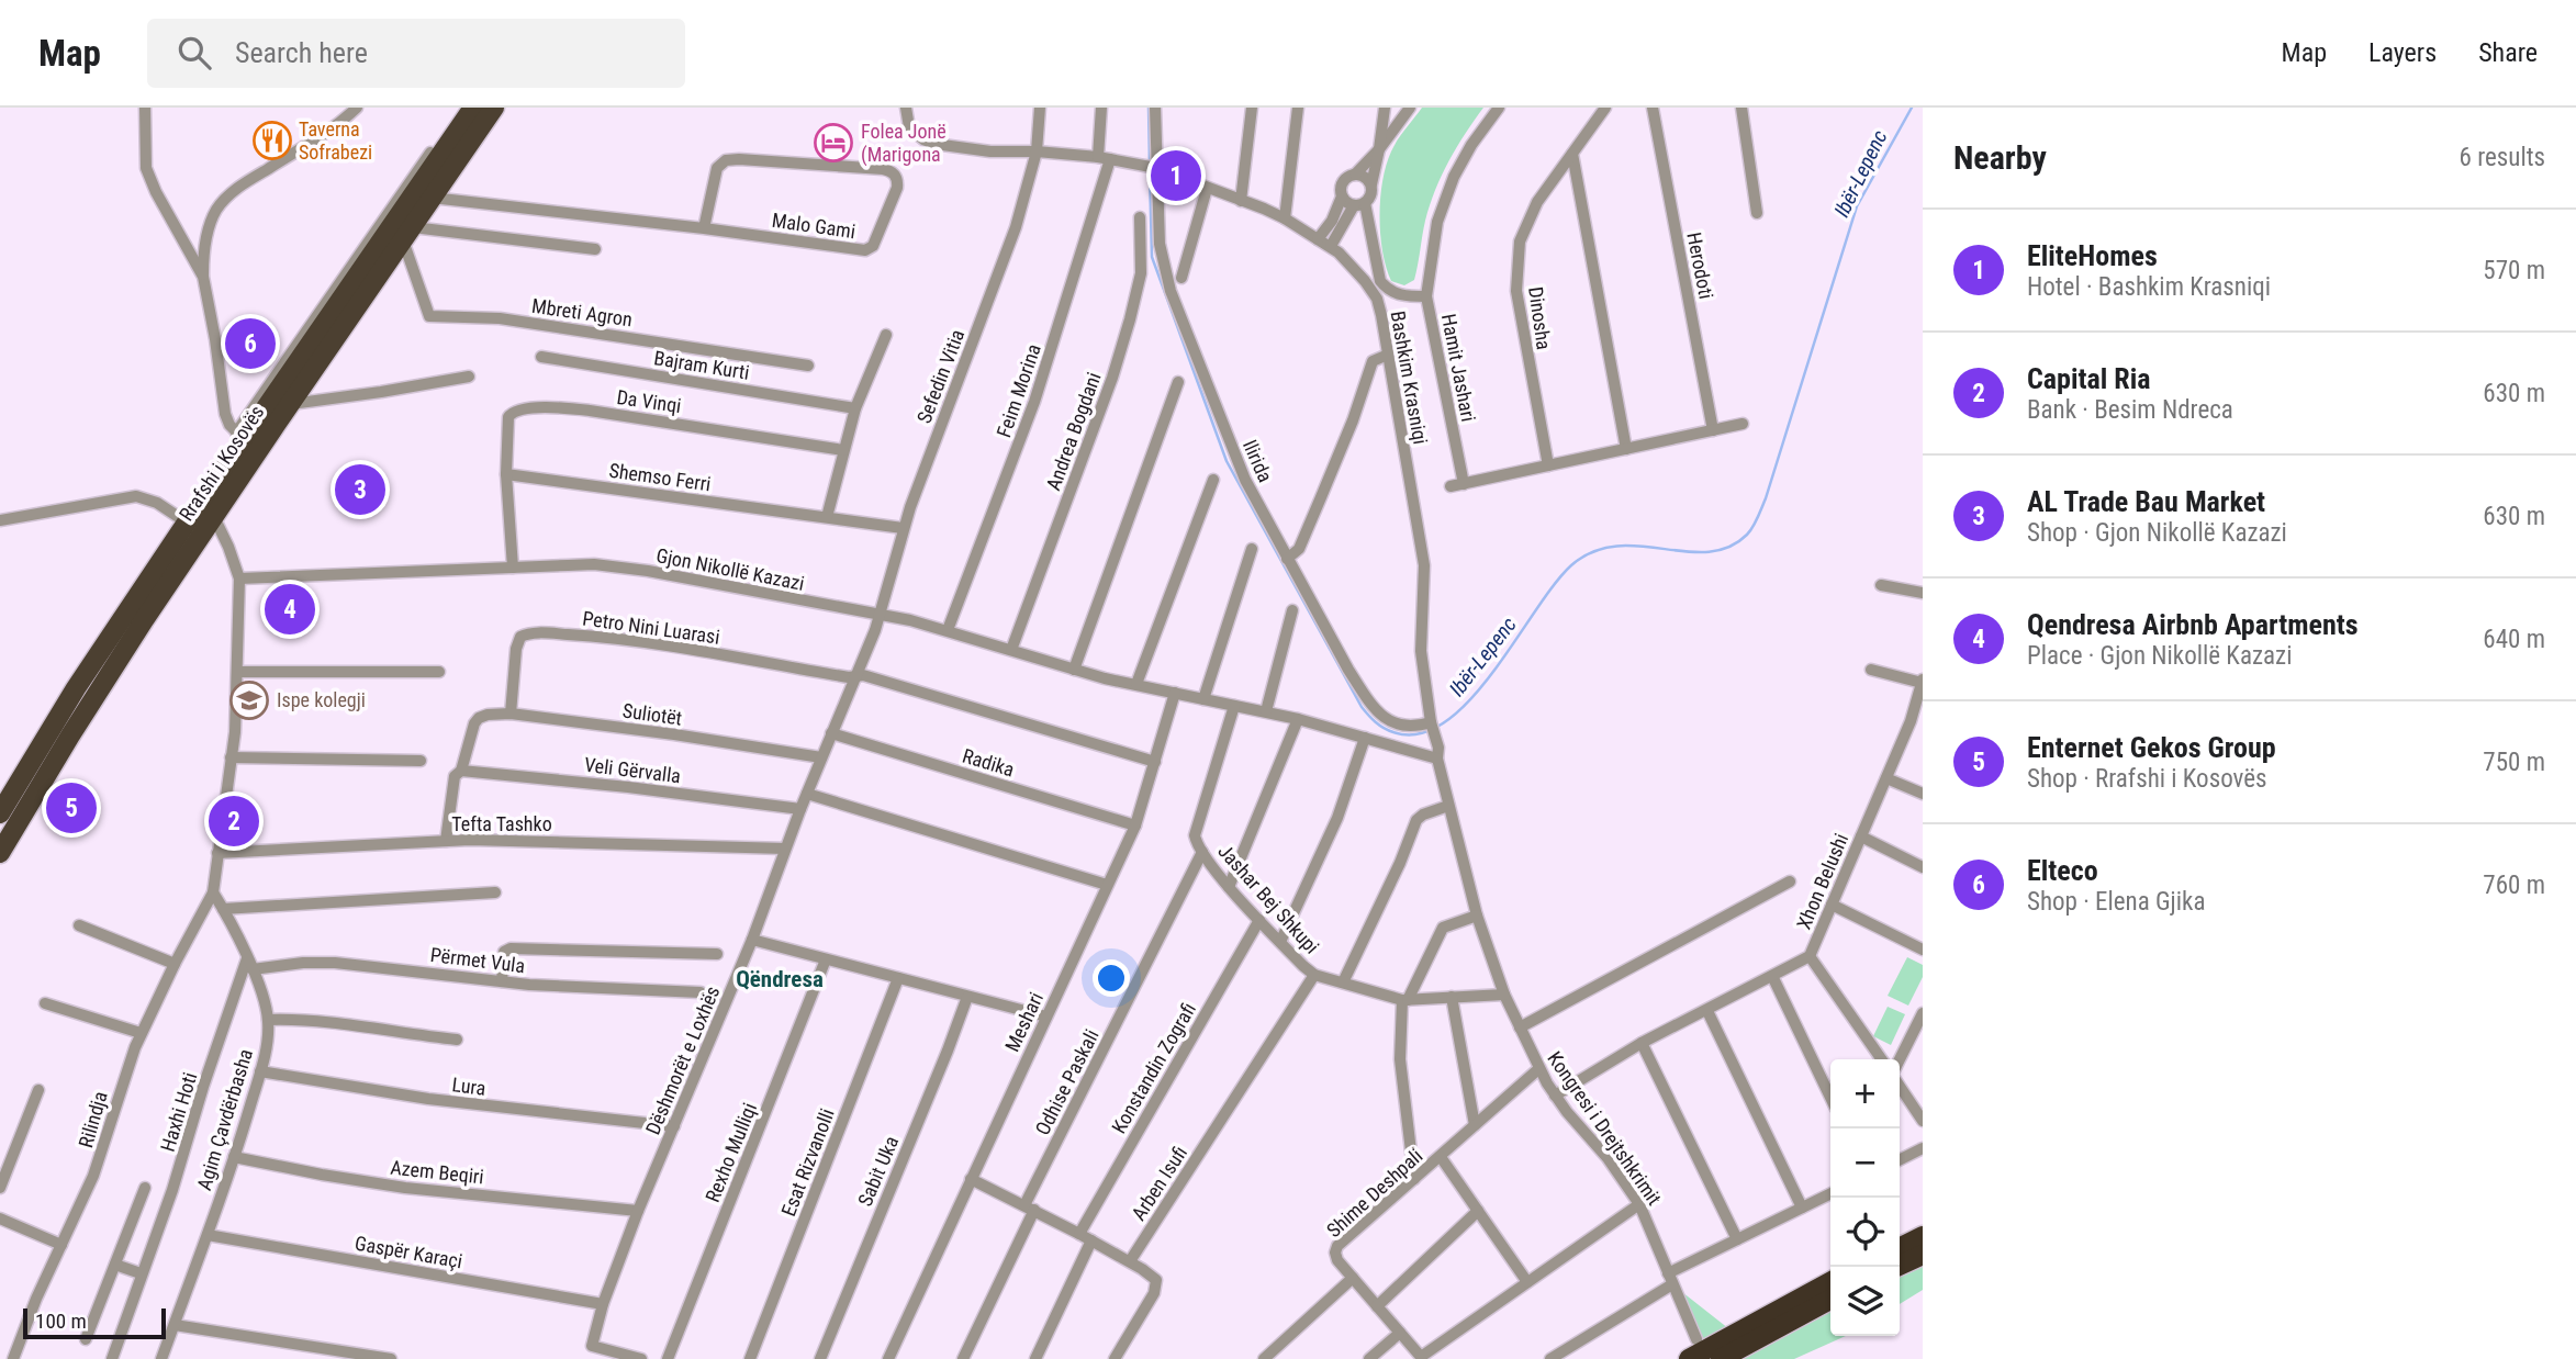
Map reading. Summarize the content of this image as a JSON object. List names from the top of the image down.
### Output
{
  "streets": {
    "highway": ["Rrafshi i Kosovës"],
    "street": [
      "Malo Gami",
      "Herodoti",
      "Mbreti Agron",
      "Dinosha",
      "Bajram Kurti",
      "Hamit Jashari",
      "Sefedin Vitia",
      "Bashkim Krasniqi",
      "Feim Morina",
      "Da Vinqi",
      "Andrea Bogdani",
      "Ilirida",
      "Shemso Ferri",
      "Gjon Nikollë Kazazi",
      "Petro Nini Luarasi",
      "Suliotët",
      "Radika",
      "Veli Gërvalla",
      "Tefta Tashko",
      "Xhon Belushi",
      "Jashar Bej Shkupi",
      "Përmet Vula",
      "Meshari",
      "Dëshmorët e Loxhës",
      "Konstandin Zografi",
      "Odhise Paskali",
      "Lura",
      "Haxhi Hoti",
      "Rilindja",
      "Agim Çavdërbasha",
      "Kongresi i Drejtshkrimit",
      "Rexho Mulliqi",
      "Esat Rizvanolli",
      "Sabit Uka",
      "Azem Beqiri",
      "Arben Isufi",
      "Shime Deshpali",
      "Gaspër Karaçi"
    ]
  },
  "crossings": [
    ["Malo Gami", "Rrafshi i Kosovës"],
    ["Mbreti Agron", "Rrafshi i Kosovës"],
    ["Sefedin Vitia", "Bashkim Krasniqi"],
    ["Sefedin Vitia", "Shemso Ferri"],
    ["Sefedin Vitia", "Gjon Nikollë Kazazi"],
    ["Sefedin Vitia", "Dëshmorët e Loxhës"],
    ["Bashkim Krasniqi", "Feim Morina"],
    ["Bashkim Krasniqi", "Ilirida"],
    ["Feim Morina", "Gjon Nikollë Kazazi"],
    ["Da Vinqi", "Shemso Ferri"],
    ["Andrea Bogdani", "Gjon Nikollë Kazazi"],
    ["Gjon Nikollë Kazazi", "Jashar Bej Shkupi"],
    ["Gjon Nikollë Kazazi", "Meshari"],
    ["Gjon Nikollë Kazazi", "Dëshmorët e Loxhës"],
    ["Gjon Nikollë Kazazi", "Kongresi i Drejtshkrimit"],
    ["Petro Nini Luarasi", "Suliotët"],
    ["Petro Nini Luarasi", "Meshari"],
    ["Petro Nini Luarasi", "Dëshmorët e Loxhës"],
    ["Suliotët", "Veli Gërvalla"],
    ["Suliotët", "Dëshmorët e Loxhës"],
    ["Radika", "Meshari"],
    ["Radika", "Dëshmorët e Loxhës"],
    ["Veli Gërvalla", "Dëshmorët e Loxhës"],
    ["Tefta Tashko", "Dëshmorët e Loxhës"],
    ["Xhon Belushi", "Kongresi i Drejtshkrimit"],
    ["Jashar Bej Shkupi", "Konstandin Zografi"],
    ["Jashar Bej Shkupi", "Odhise Paskali"],
    ["Jashar Bej Shkupi", "Kongresi i Drejtshkrimit"],
    ["Jashar Bej Shkupi", "Arben Isufi"],
    ["Përmet Vula", "Haxhi Hoti"],
    ["Përmet Vula", "Agim Çavdërbasha"],
    ["Dëshmorët e Loxhës", "Lura"],
    ["Dëshmorët e Loxhës", "Azem Beqiri"],
    ["Dëshmorët e Loxhës", "Gaspër Karaçi"],
    ["Lura", "Agim Çavdërbasha"],
    ["Haxhi Hoti", "Agim Çavdërbasha"],
    ["Rilindja", "Agim Çavdërbasha"],
    ["Agim Çavdërbasha", "Azem Beqiri"],
    ["Agim Çavdërbasha", "Gaspër Karaçi"],
    ["Kongresi i Drejtshkrimit", "Shime Deshpali"]
  ],
  "districts": ["Qëndresa"],
  "water": ["Ibër-Lepenc"],
  "places": {
    "restaurant": ["Taverna Sofrabezi"],
    "hotel": ["Folea Jonë (Marigona"],
    "school or university": ["Ispe kolegji"]
  },
  "scale_bar": "100 m",
  "page": {
    "header": "Map",
    "search": "Search here",
    "nav": ["Map", "Layers", "Share"],
    "heading": ["Nearby", "6 results"],
    "pins": [
      "1",
      "6",
      "3",
      "4",
      "5",
      "2"
    ],
    "list": [
      {
        "mark": "1",
        "name": "EliteHomes",
        "note": "Hotel · Bashkim Krasniqi",
        "value": "570 m"
      },
      {
        "mark": "2",
        "name": "Capital Ria",
        "note": "Bank · Besim Ndreca",
        "value": "630 m"
      },
      {
        "mark": "3",
        "name": "AL Trade Bau Market",
        "note": "Shop · Gjon Nikollë Kazazi",
        "value": "630 m"
      },
      {
        "mark": "4",
        "name": "Qendresa Airbnb Apartments",
        "note": "Place · Gjon Nikollë Kazazi",
        "value": "640 m"
      },
      {
        "mark": "5",
        "name": "Enternet Gekos Group",
        "note": "Shop · Rrafshi i Kosovës",
        "value": "750 m"
      },
      {
        "mark": "6",
        "name": "Elteco",
        "note": "Shop · Elena Gjika",
        "value": "760 m"
      }
    ],
    "map_buttons": ["+", "−"],
    "scale": "100 m"
  }
}
